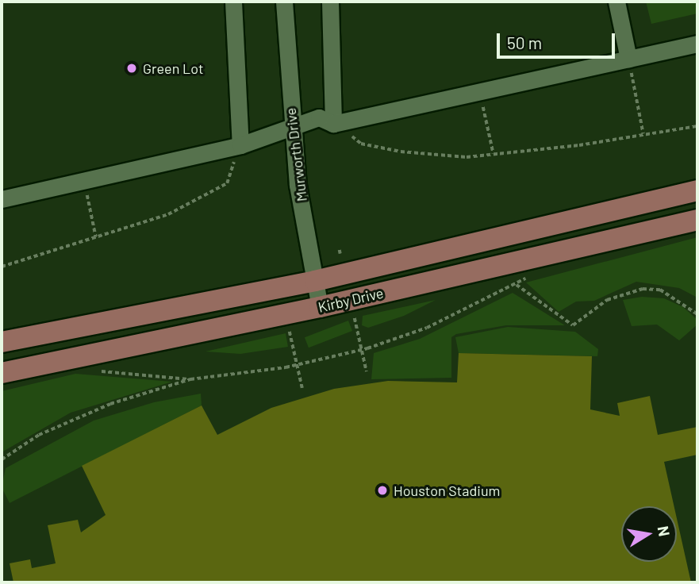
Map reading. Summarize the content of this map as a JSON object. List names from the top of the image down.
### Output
{
  "streets": {
    "main road": ["Kirby Drive"],
    "street": ["Murworth Drive"]
  },
  "crossings": [
    ["Murworth Drive", "Kirby Drive"]
  ],
  "places": ["Green Lot", "Houston Stadium"],
  "scale_bar": "50 m",
  "north": "right"
}
